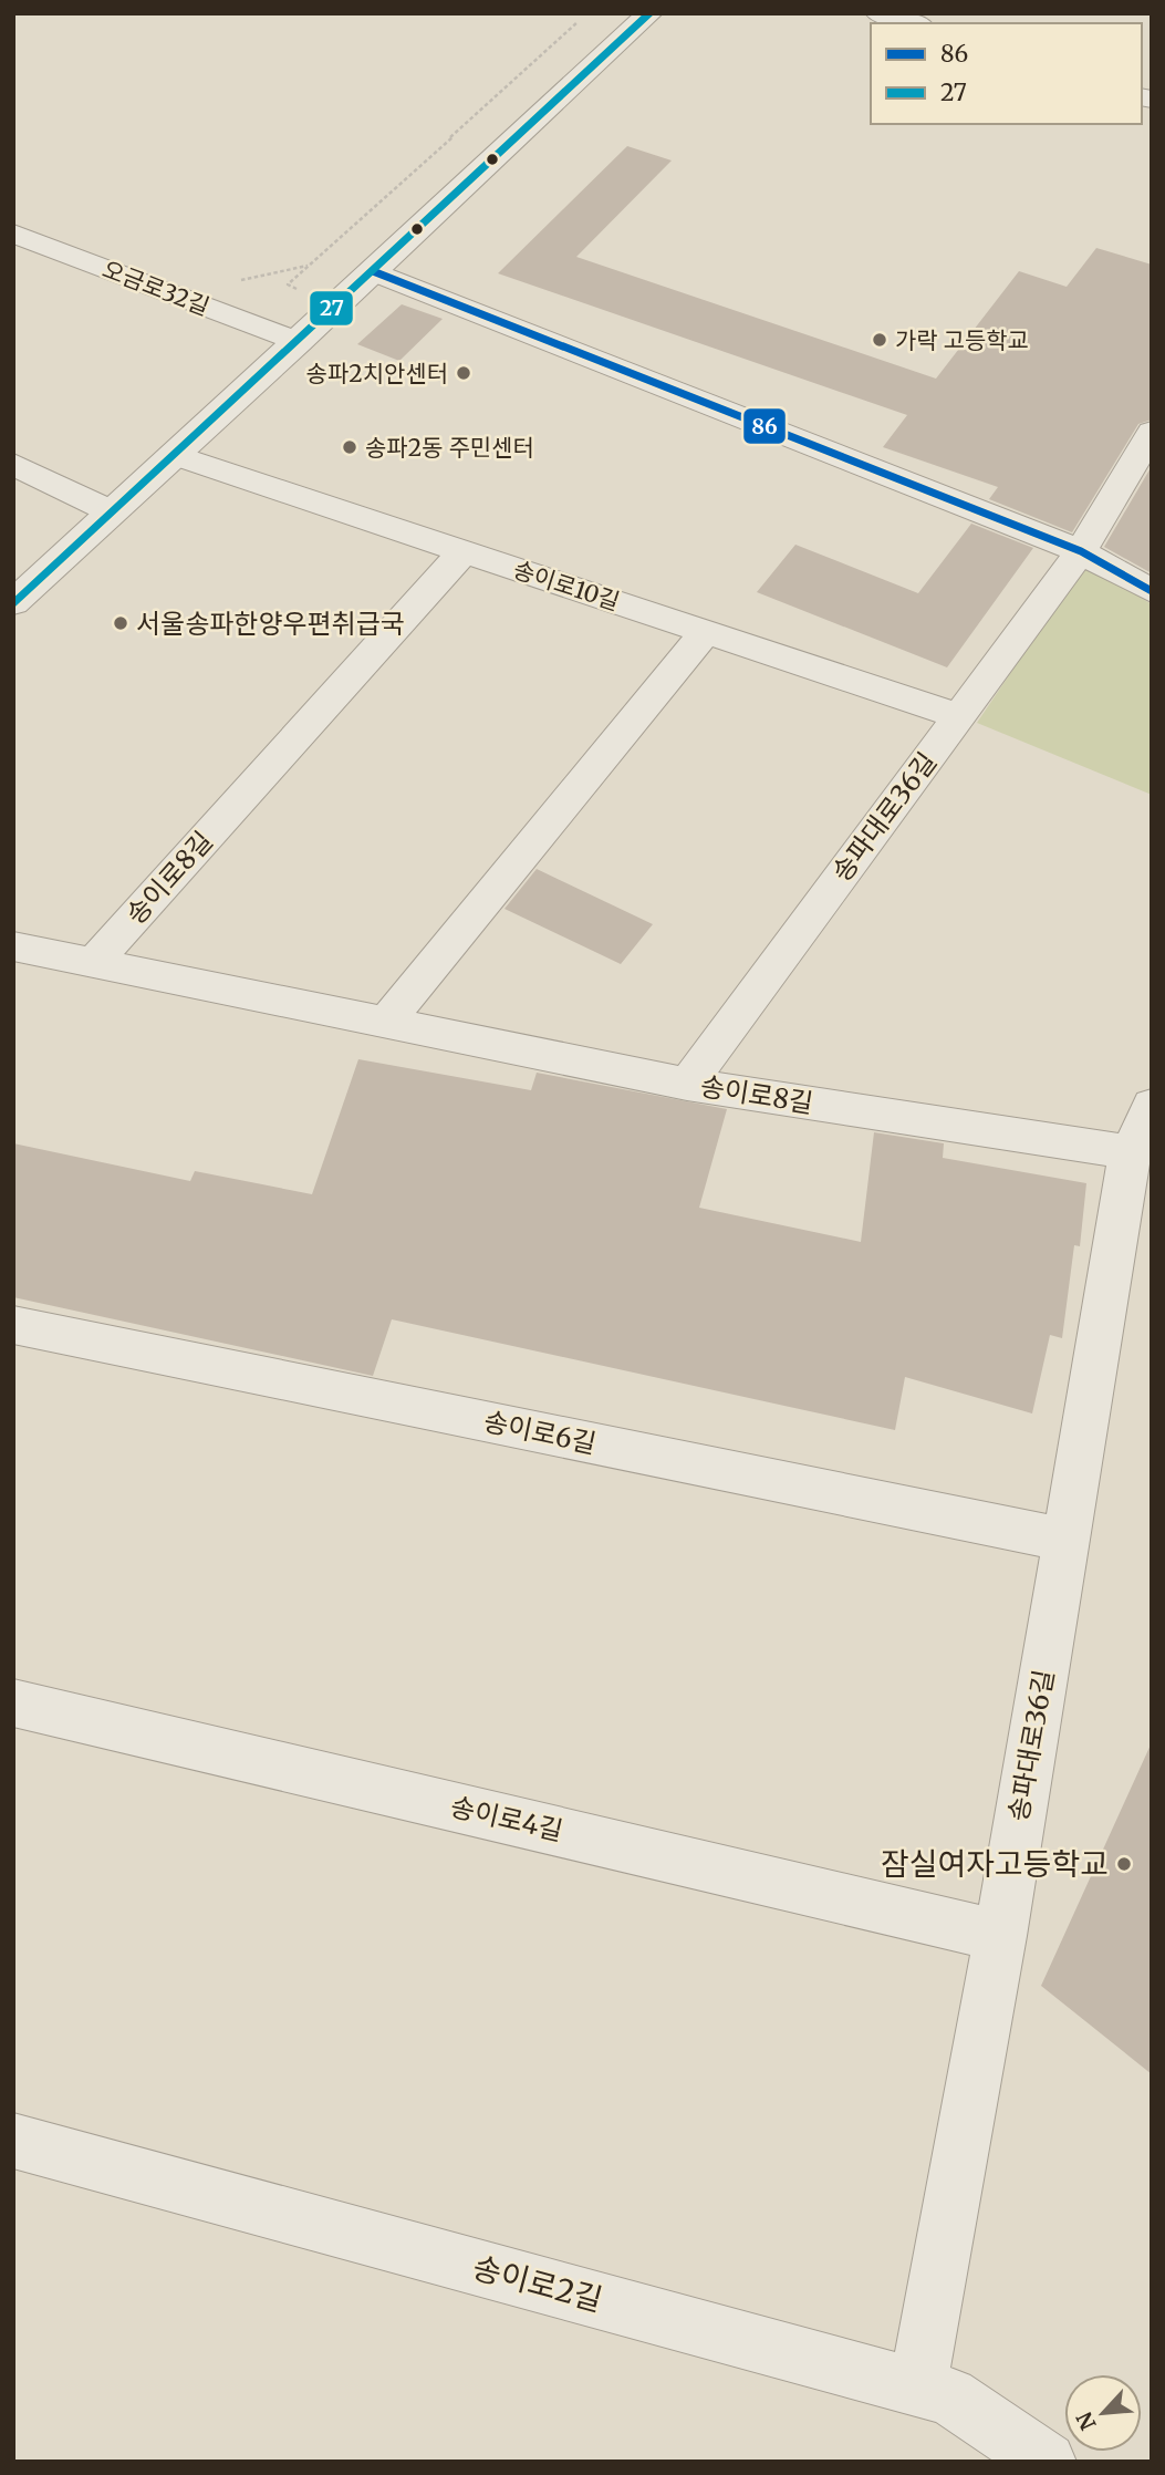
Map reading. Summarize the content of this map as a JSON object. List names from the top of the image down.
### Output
{
  "streets": {
    "street": [
      "오금로32길",
      "송이로10길",
      "송파대로36길",
      "송이로8길",
      "송이로6길",
      "송이로4길",
      "송이로2길"
    ]
  },
  "crossings": [
    ["송이로10길", "송파대로36길"],
    ["송이로10길", "송이로8길"],
    ["송파대로36길", "송이로8길"],
    ["송파대로36길", "송이로6길"],
    ["송파대로36길", "송이로4길"],
    ["송파대로36길", "송이로2길"]
  ],
  "places": [
    "가락 고등학교",
    "송파2치안센터",
    "송파2동 주민센터",
    "서울송파한양우편취급국",
    "잠실여자고등학교"
  ],
  "lines": ["transit line 27", "transit line 86"],
  "legend": ["86", "27"],
  "north": "bottom left"
}
